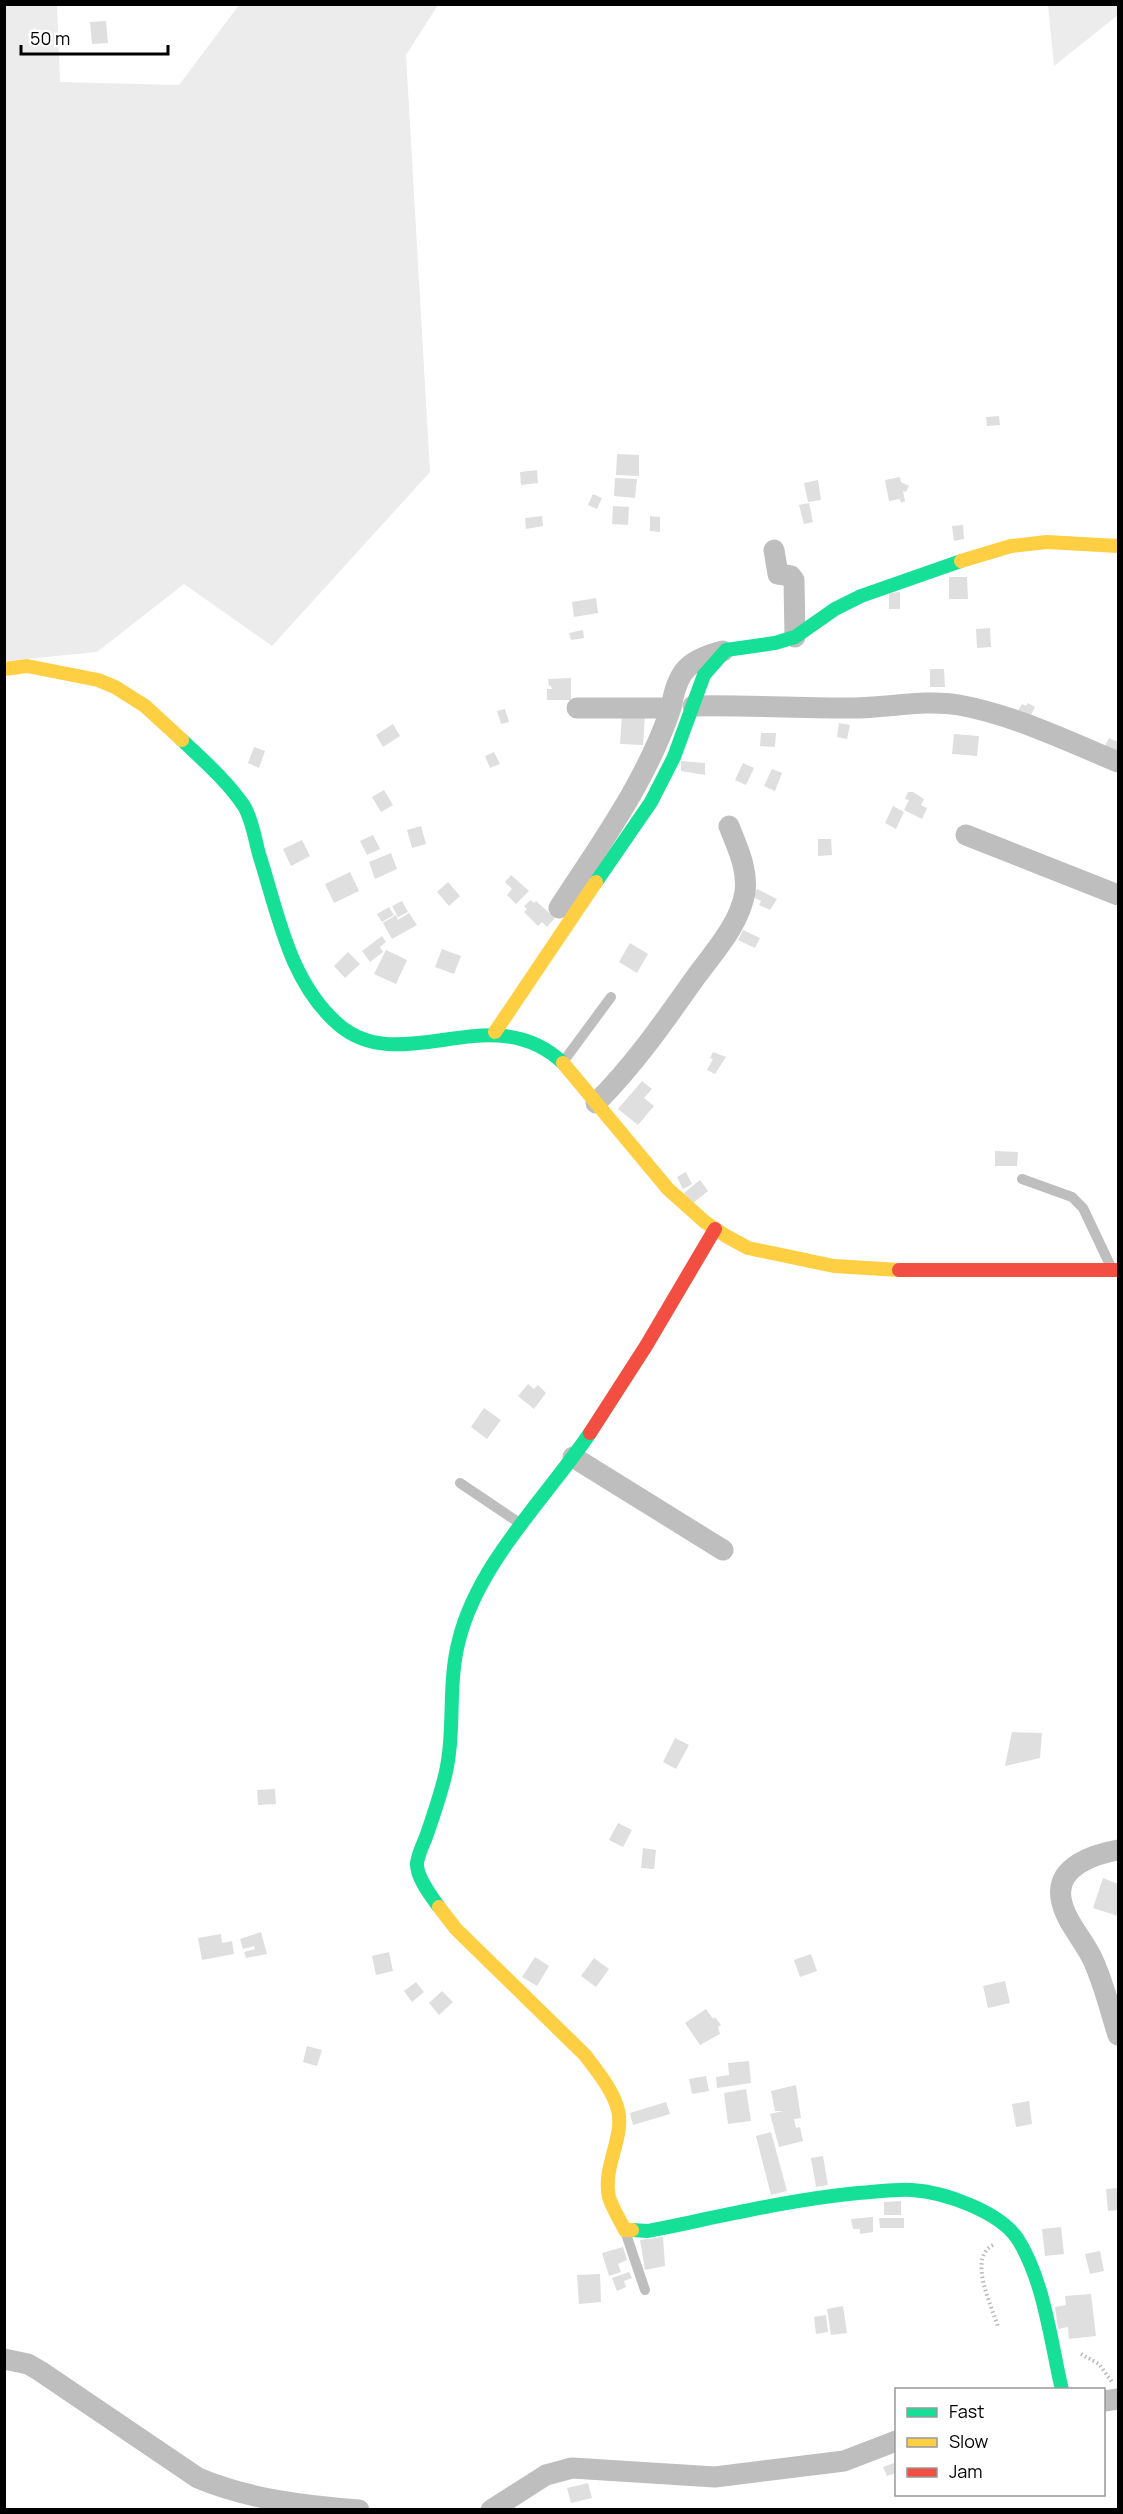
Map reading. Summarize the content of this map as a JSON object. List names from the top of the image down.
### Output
{
  "legend": ["Fast", "Slow", "Jam"],
  "scale_bar": "50 m"
}
